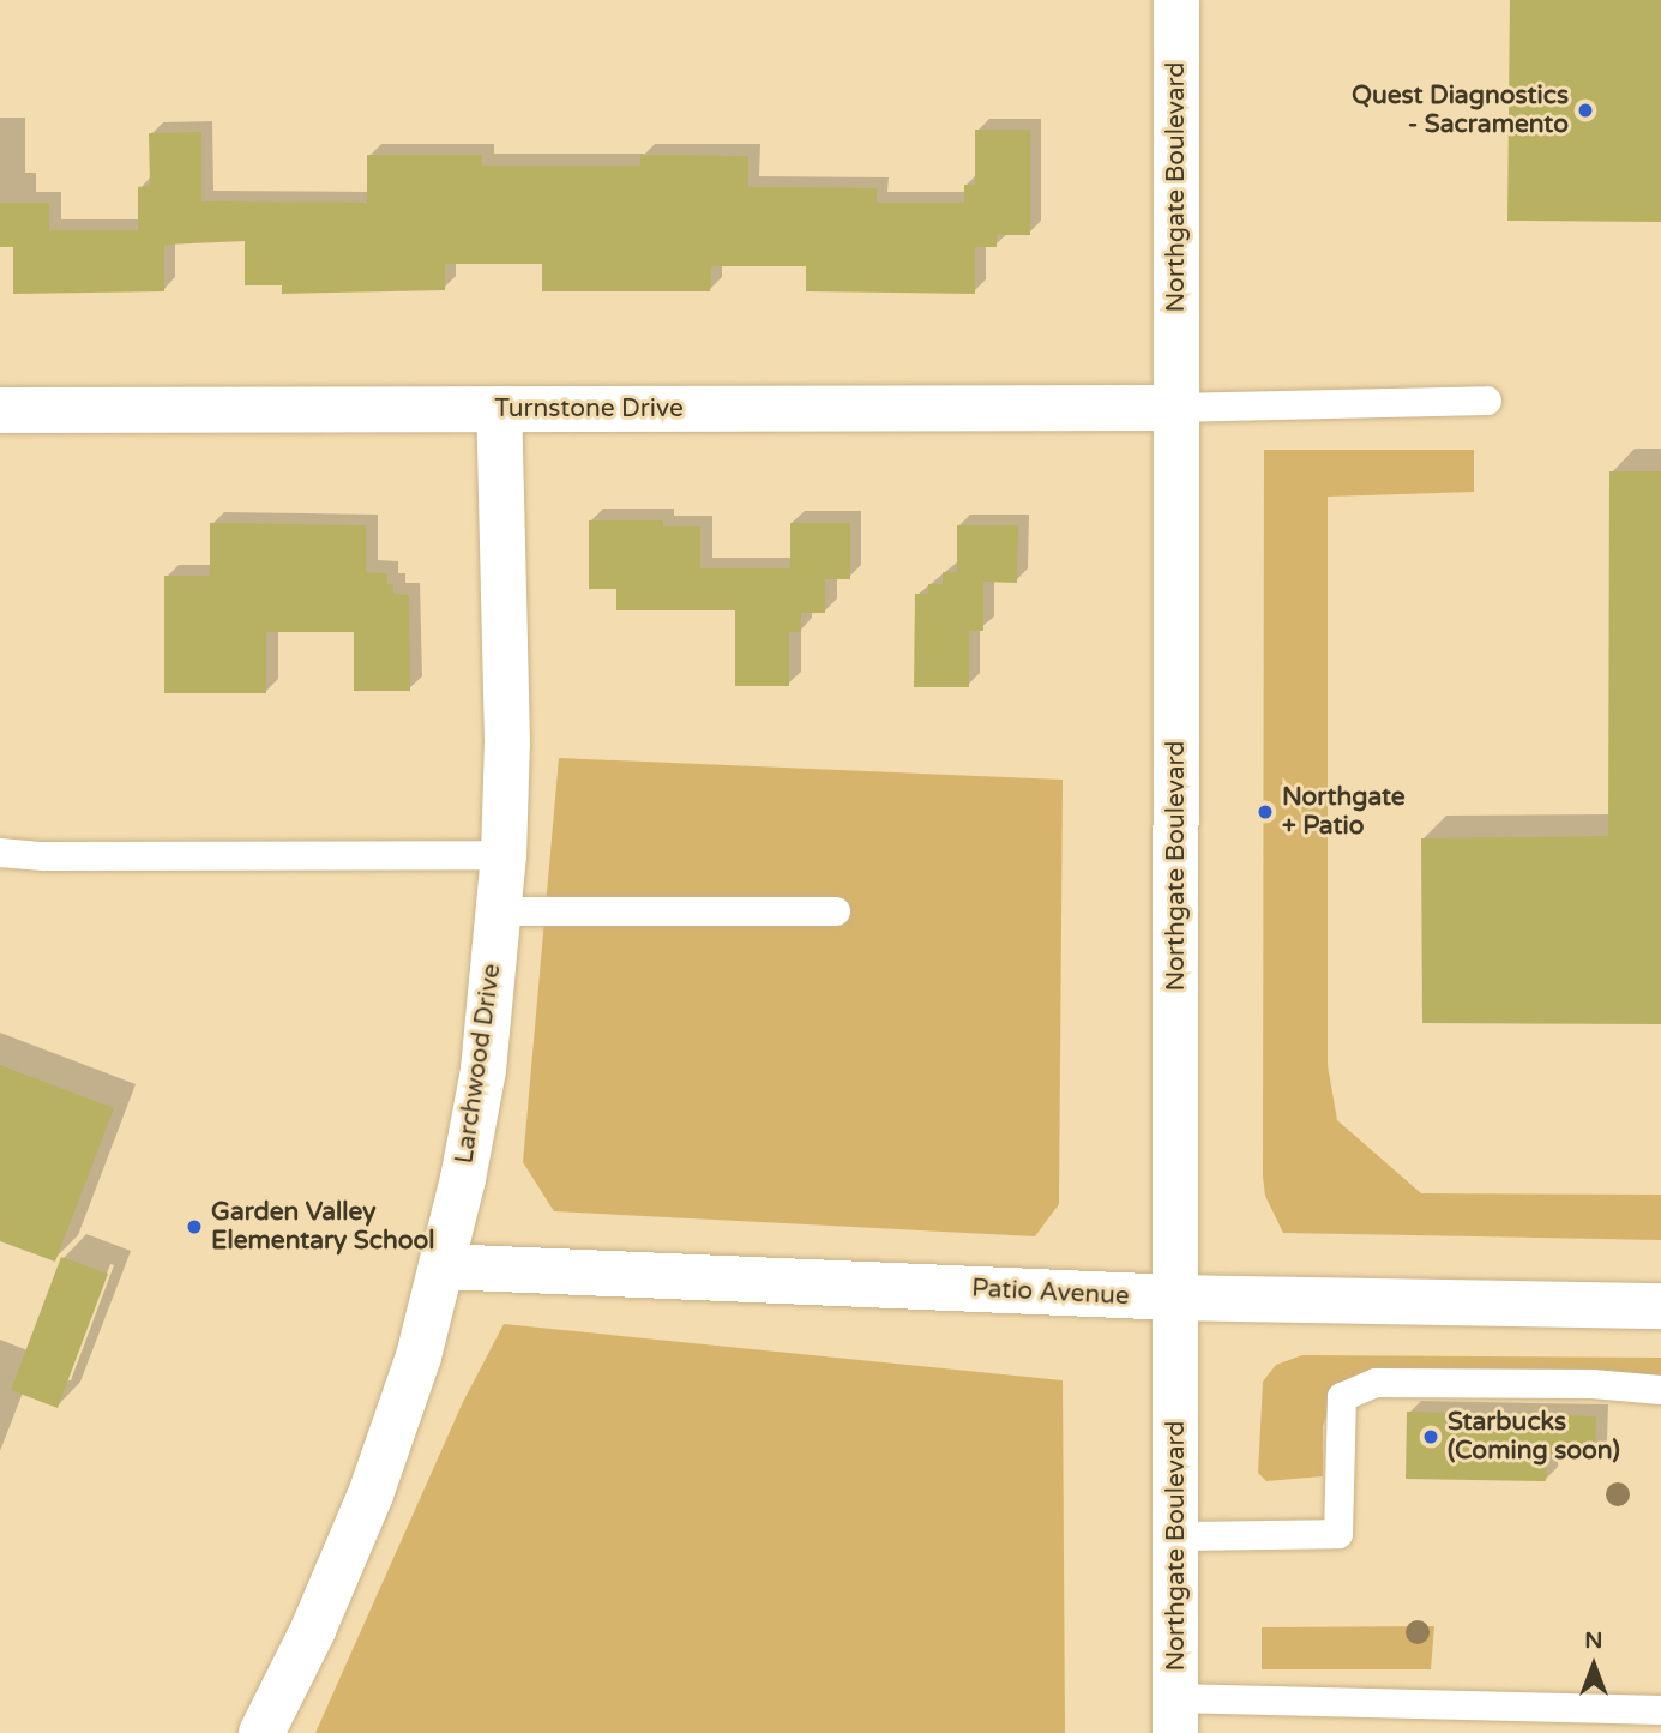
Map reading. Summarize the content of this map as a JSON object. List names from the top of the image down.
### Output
{
  "streets": {
    "street": [
      "Northgate Boulevard",
      "Turnstone Drive",
      "Larchwood Drive",
      "Patio Avenue"
    ]
  },
  "crossings": [
    ["Northgate Boulevard", "Turnstone Drive"],
    ["Northgate Boulevard", "Patio Avenue"],
    ["Turnstone Drive", "Larchwood Drive"],
    ["Larchwood Drive", "Patio Avenue"]
  ],
  "places": [
    "Quest Diagnostics - Sacramento",
    "Northgate + Patio",
    "Garden Valley Elementary School",
    "Starbucks (Coming soon)"
  ],
  "north": "top"
}
